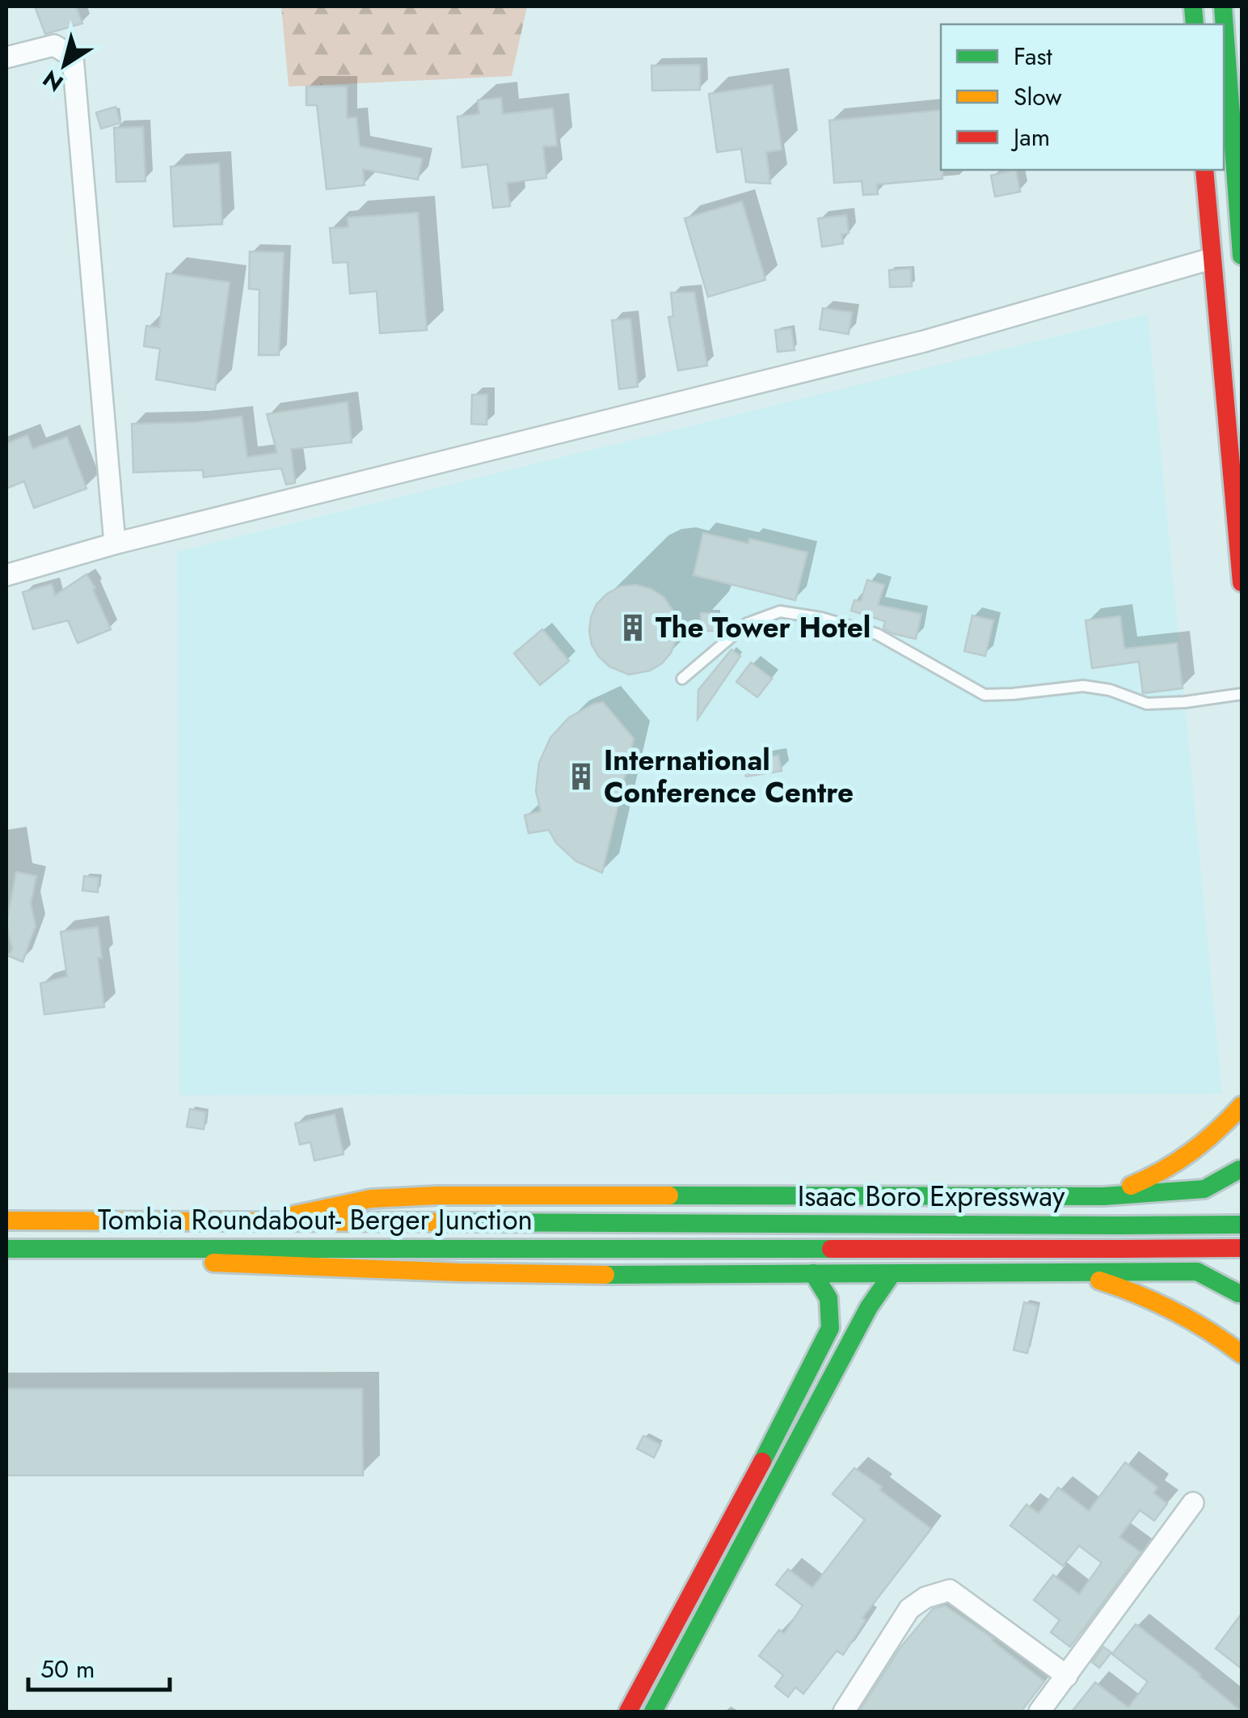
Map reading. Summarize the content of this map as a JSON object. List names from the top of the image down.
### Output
{
  "streets": {
    "main road": ["Isaac Boro Expressway", "Tombia Roundabout- Berger Junction"]
  },
  "crossings": [
    ["Isaac Boro Expressway", "Tombia Roundabout- Berger Junction"]
  ],
  "places": {
    "building": ["The Tower Hotel", "International Conference Centre"]
  },
  "legend": ["Fast", "Slow", "Jam"],
  "scale_bar": "50 m",
  "north": "bottom left"
}
